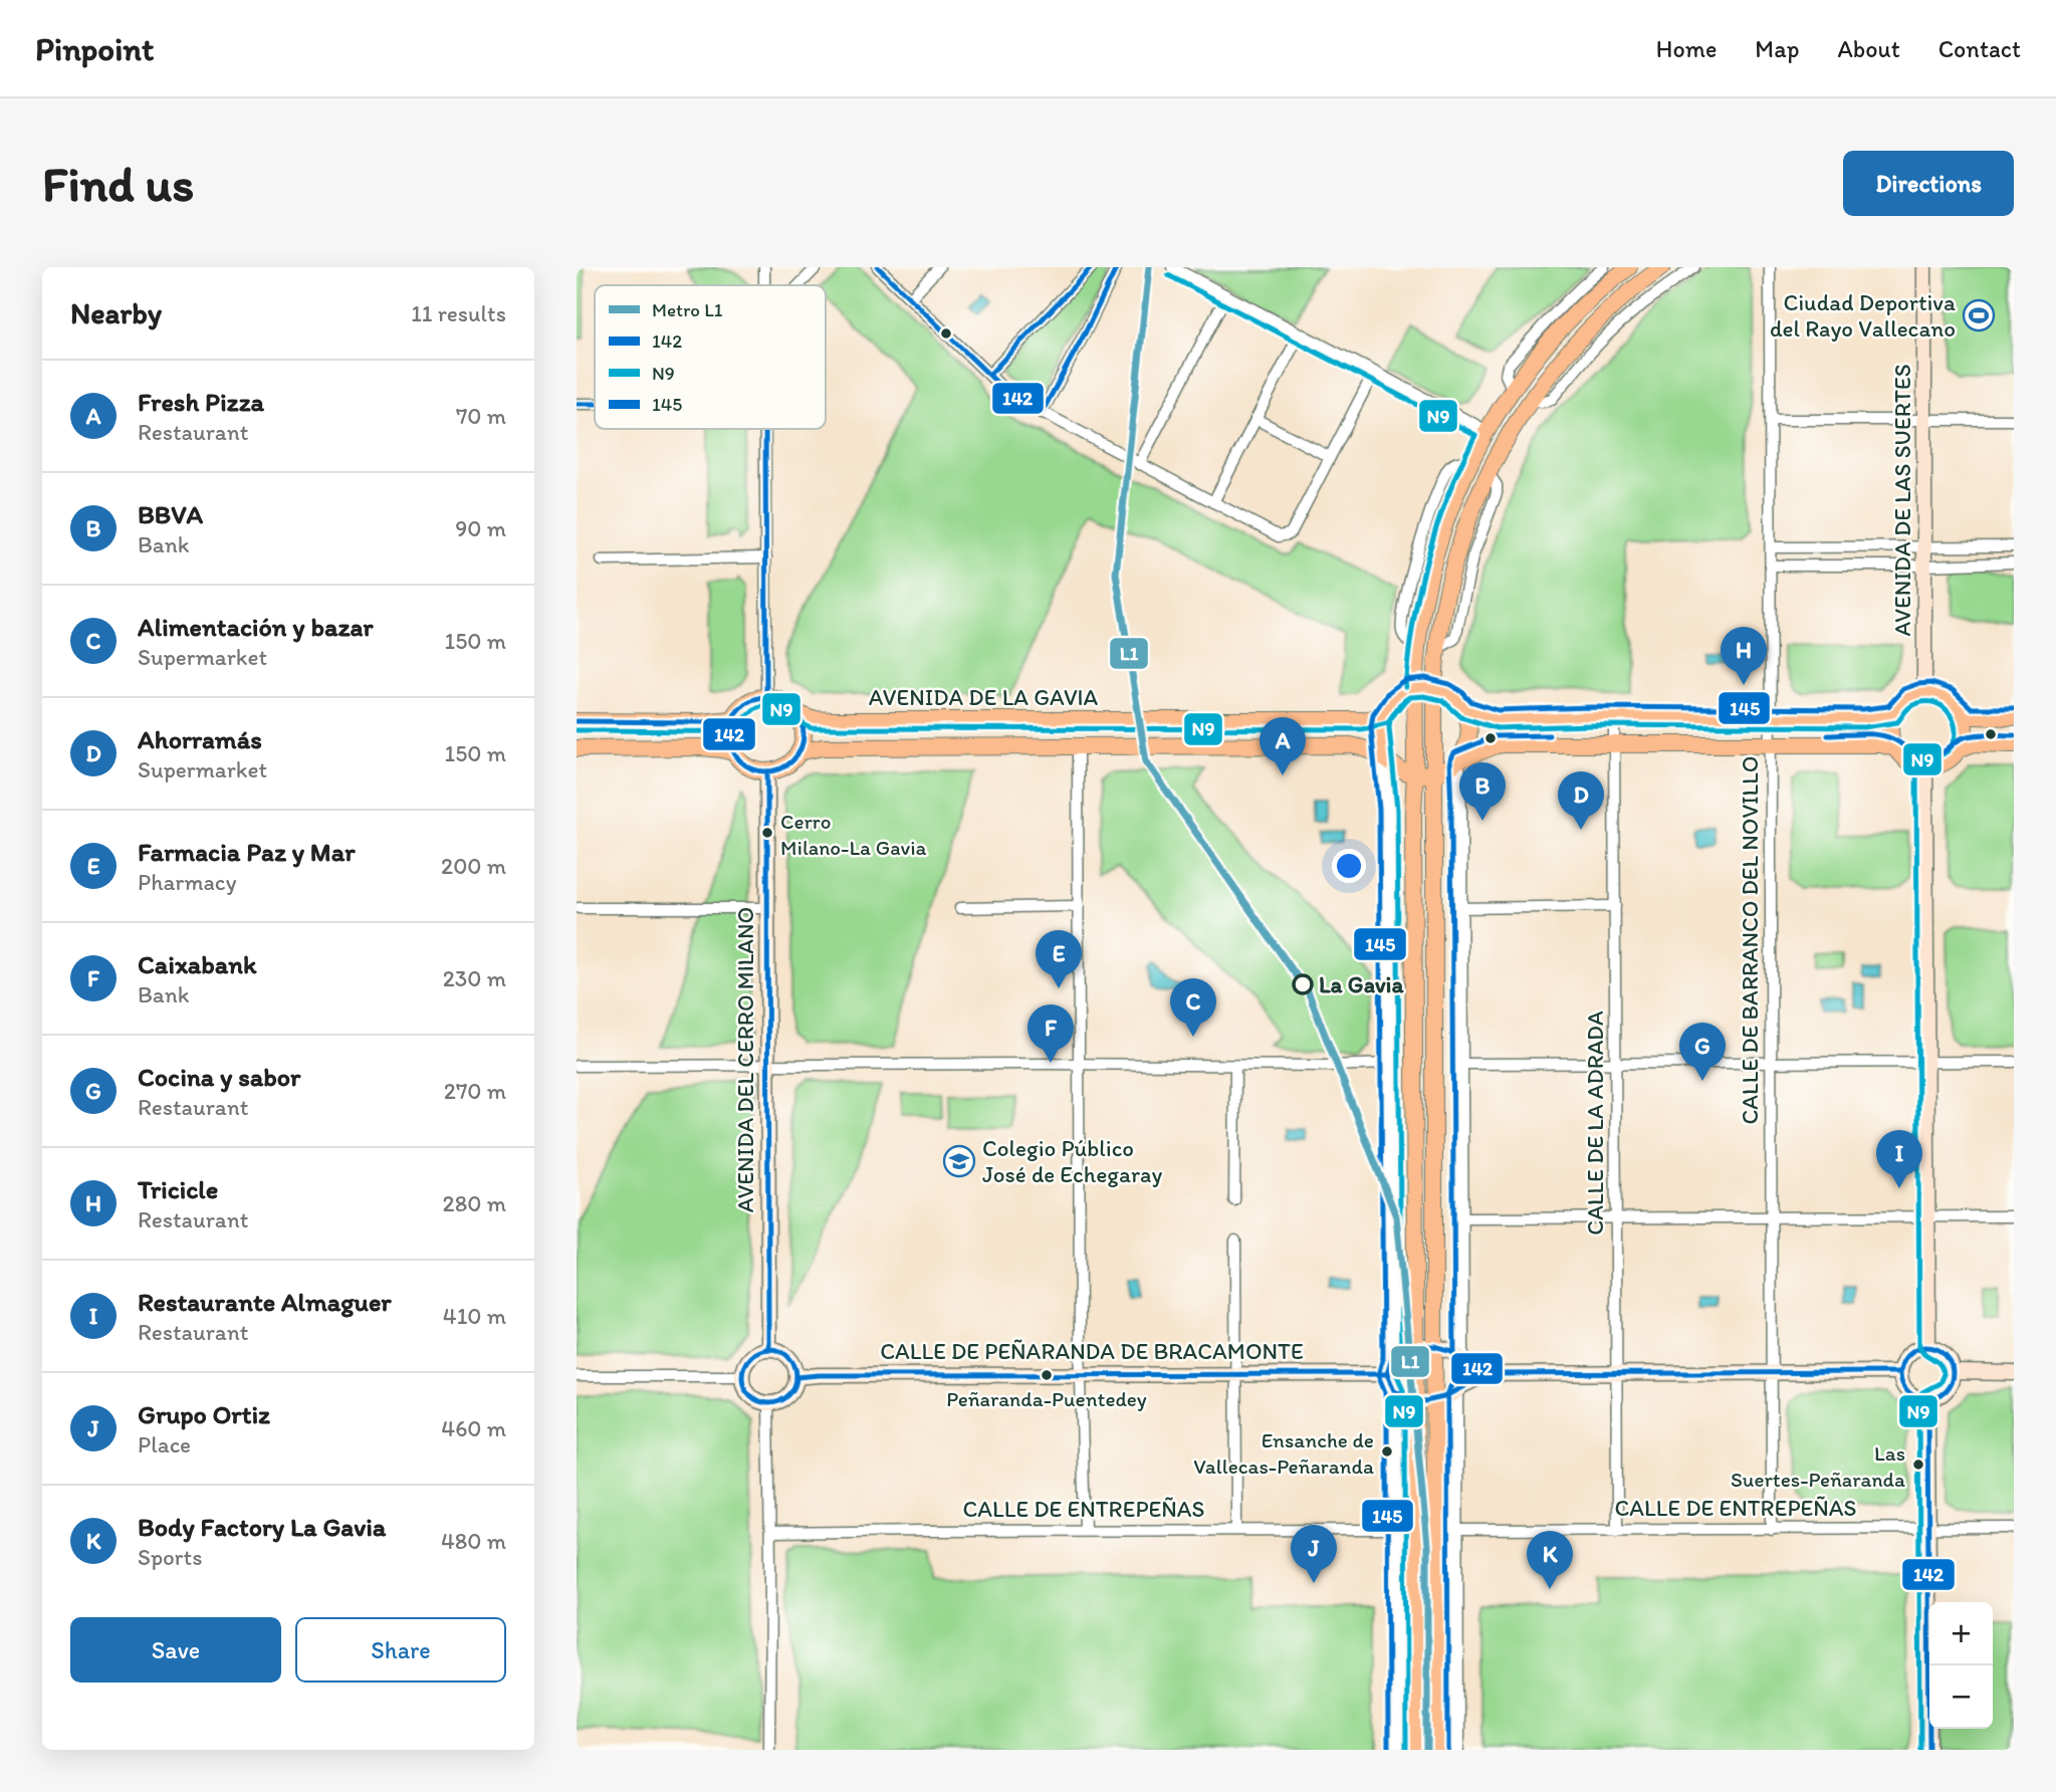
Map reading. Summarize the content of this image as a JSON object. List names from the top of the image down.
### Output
{
  "streets": {
    "main road": [
      "AVENIDA DE LAS SUERTES",
      "AVENIDA DE LA GAVIA",
      "AVENIDA DEL CERRO MILANO",
      "CALLE DE PEÑARANDA DE BRACAMONTE"
    ],
    "street": ["CALLE DE BARRANCO DEL NOVILLO", "CALLE DE LA ADRADA", "CALLE DE ENTREPEÑAS"]
  },
  "crossings": [
    ["AVENIDA DE LA GAVIA", "AVENIDA DEL CERRO MILANO"],
    ["CALLE DE BARRANCO DEL NOVILLO", "CALLE DE ENTREPEÑAS"],
    ["AVENIDA DEL CERRO MILANO", "CALLE DE PEÑARANDA DE BRACAMONTE"],
    ["CALLE DE LA ADRADA", "CALLE DE ENTREPEÑAS"]
  ],
  "places": {
    "sports": ["Ciudad Deportiva del Rayo Vallecano"],
    "other": [
      "Cerro Milano-La Gavia",
      "La Gavia",
      "Peñaranda-Puentedey",
      "Ensanche de Vallecas-Peñaranda",
      "Las Suertes-Peñaranda"
    ],
    "school or university": ["Colegio Público José de Echegaray"]
  },
  "lines": [
    "metro line L1",
    "transit line 142",
    "transit line N9",
    "transit line 145"
  ],
  "legend": [
    "Metro L1",
    "142",
    "N9",
    "145"
  ],
  "page": {
    "header": "Pinpoint",
    "nav": [
      "Home",
      "Map",
      "About",
      "Contact"
    ],
    "buttons": [
      "Directions",
      ["Save", "Share"]
    ],
    "title": "Find us",
    "heading": ["Nearby", "11 results"],
    "list": [
      {
        "mark": "A",
        "name": "Fresh Pizza",
        "note": "Restaurant",
        "value": "70 m"
      },
      {
        "mark": "B",
        "name": "BBVA",
        "note": "Bank",
        "value": "90 m"
      },
      {
        "mark": "C",
        "name": "Alimentación y bazar",
        "note": "Supermarket",
        "value": "150 m"
      },
      {
        "mark": "D",
        "name": "Ahorramás",
        "note": "Supermarket",
        "value": "150 m"
      },
      {
        "mark": "E",
        "name": "Farmacia Paz y Mar",
        "note": "Pharmacy",
        "value": "200 m"
      },
      {
        "mark": "F",
        "name": "Caixabank",
        "note": "Bank",
        "value": "230 m"
      },
      {
        "mark": "G",
        "name": "Cocina y sabor",
        "note": "Restaurant",
        "value": "270 m"
      },
      {
        "mark": "H",
        "name": "Tricicle",
        "note": "Restaurant",
        "value": "280 m"
      },
      {
        "mark": "I",
        "name": "Restaurante Almaguer",
        "note": "Restaurant",
        "value": "410 m"
      },
      {
        "mark": "J",
        "name": "Grupo Ortiz",
        "note": "Place",
        "value": "460 m"
      },
      {
        "mark": "K",
        "name": "Body Factory La Gavia",
        "note": "Sports",
        "value": "480 m"
      }
    ],
    "pins": [
      "H",
      "A",
      "B",
      "D",
      "E",
      "C",
      "F",
      "G",
      "I",
      "J",
      "K"
    ],
    "map_buttons": ["+", "−"]
  }
}
